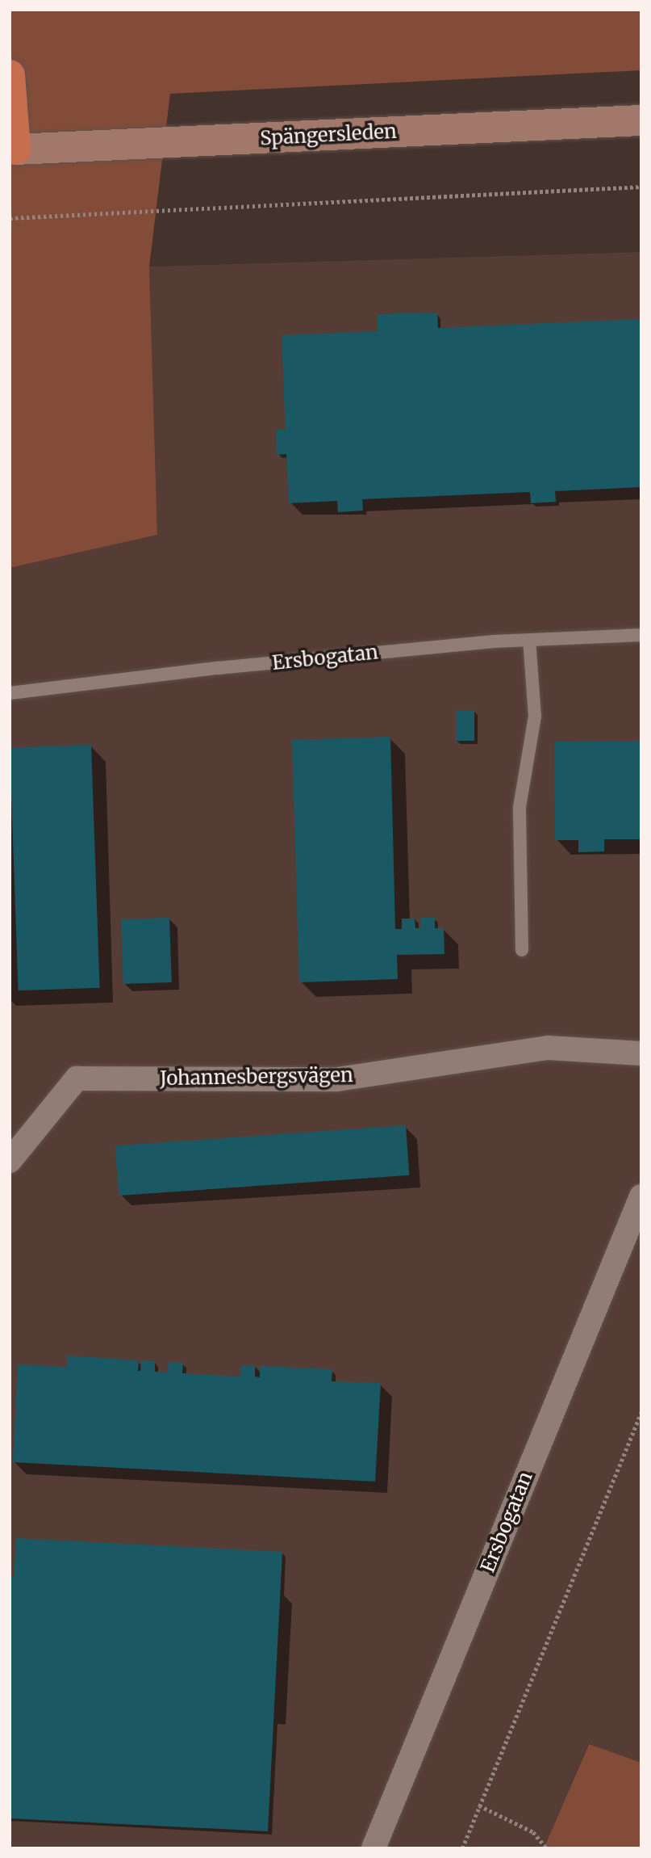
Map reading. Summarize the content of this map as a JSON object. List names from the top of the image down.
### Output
{
  "streets": {
    "main road": ["Spängersleden"],
    "street": ["Ersbogatan", "Johannesbergsvägen"]
  }
}
